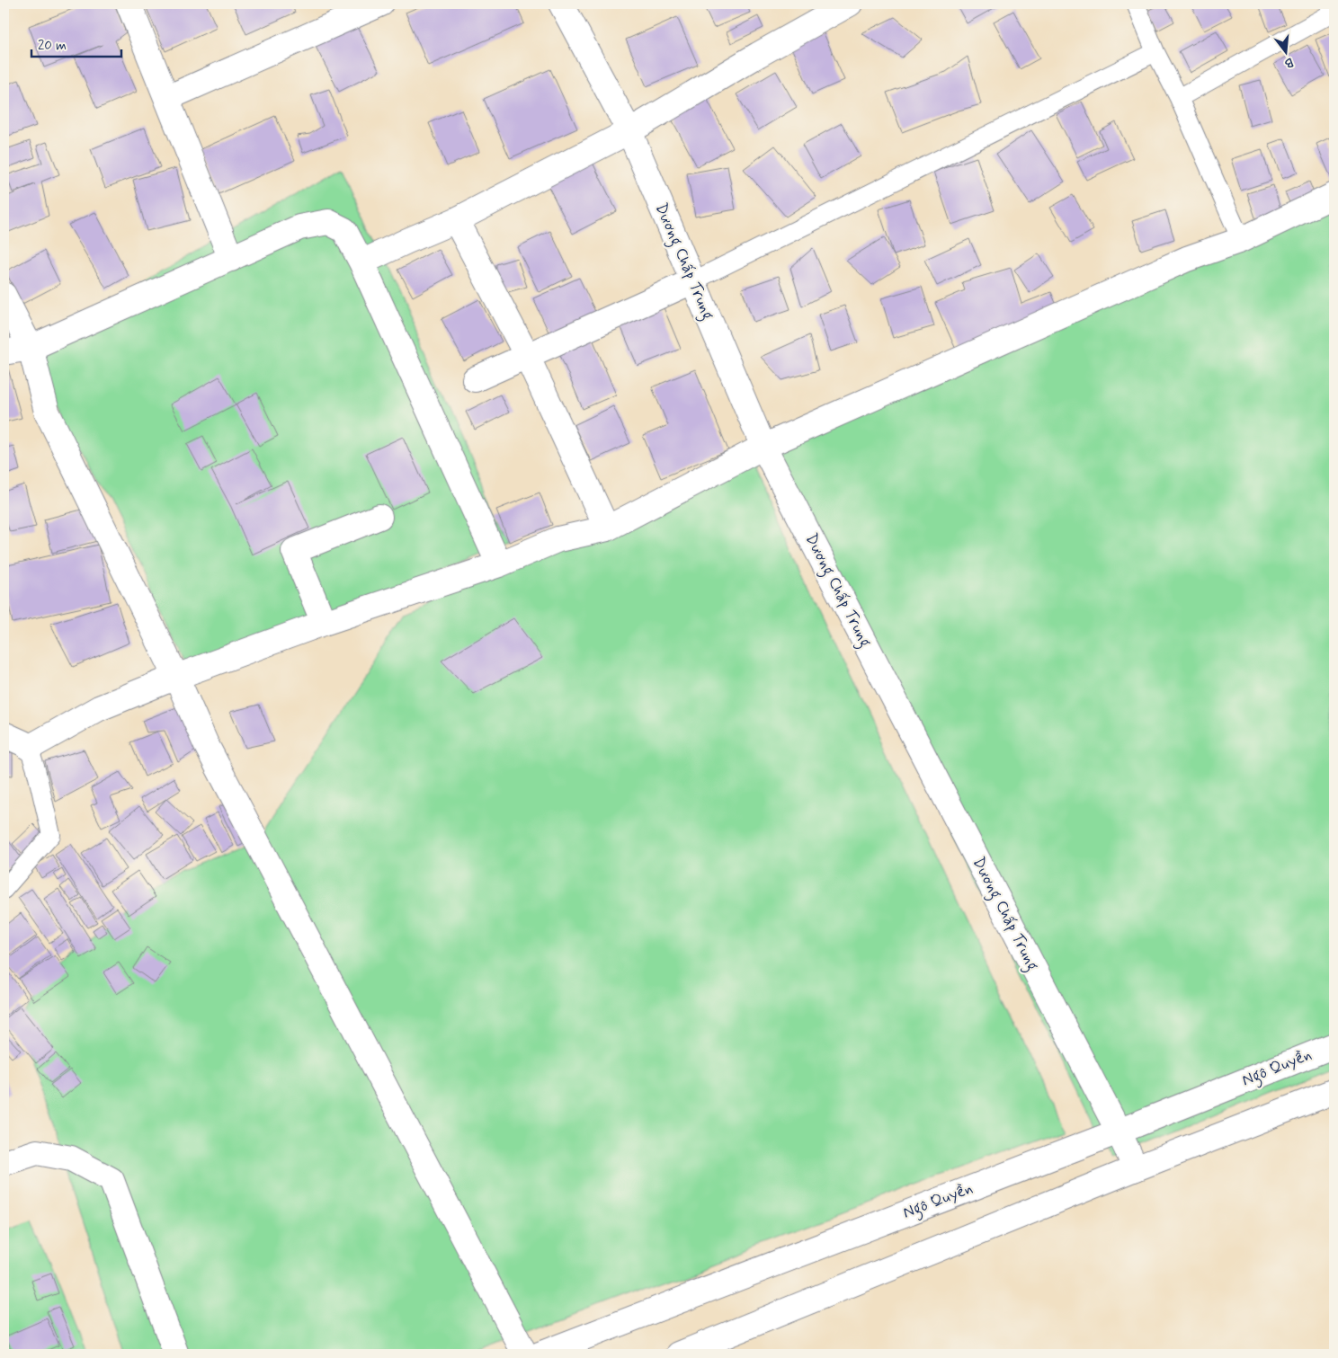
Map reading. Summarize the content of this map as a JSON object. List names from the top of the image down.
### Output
{
  "streets": {
    "street": ["Dương Chấp Trung", "Ngô Quyền"]
  },
  "crossings": [
    ["Dương Chấp Trung", "Ngô Quyền"]
  ],
  "scale_bar": "20 m",
  "north": "bottom"
}
